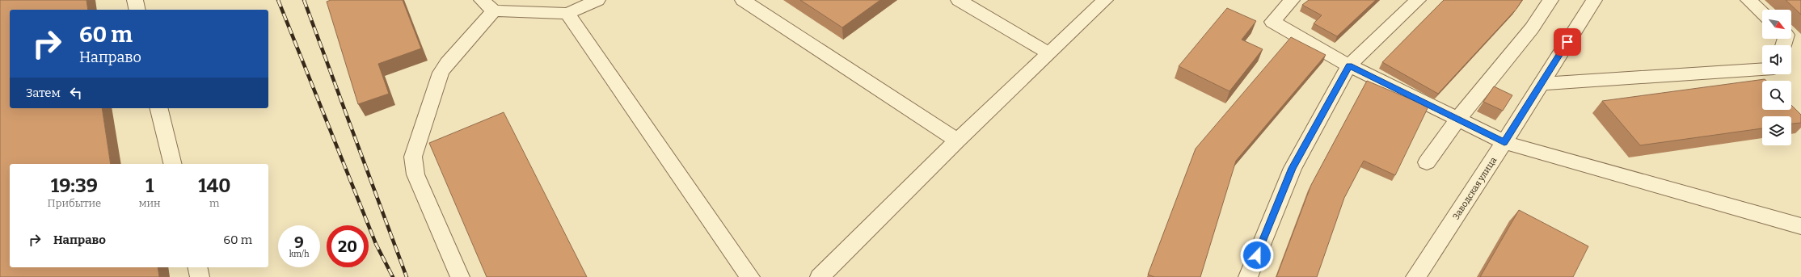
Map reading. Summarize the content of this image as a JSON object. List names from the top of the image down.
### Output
{
  "streets": {
    "street": ["Заводская улица"]
  },
  "north": "bottom right",
  "page": {
    "turn": ["60 m", "Направо"],
    "then": "Затем",
    "eta": [
      "19:39",
      "Прибытие",
      "1",
      "мин",
      "140",
      "m"
    ],
    "list": [
      {
        "name": "Направо",
        "value": "60 m"
      }
    ],
    "speed": "9 km/h",
    "limit": "20"
  }
}
